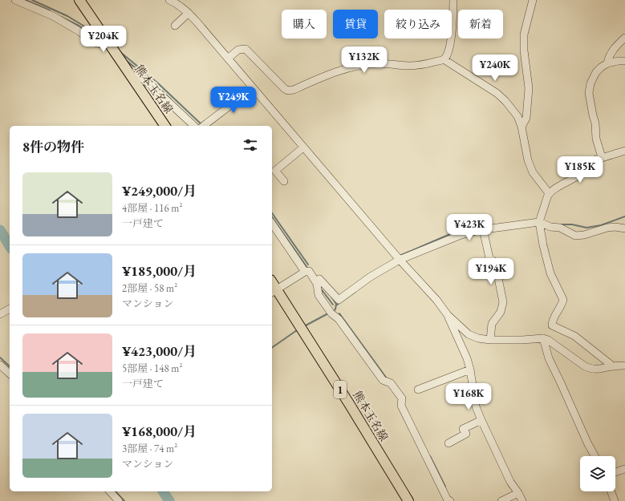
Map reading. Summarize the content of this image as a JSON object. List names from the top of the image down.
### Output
{
  "streets": {
    "main road": ["熊本玉名線", "1"]
  },
  "page": {
    "chip": [
      "購入",
      "賃貸",
      "絞り込み",
      "新着"
    ],
    "price": [
      "¥204K",
      "¥132K",
      "¥240K",
      "¥249K",
      "¥185K",
      "¥423K",
      "¥194K",
      "¥168K"
    ],
    "heading": "8件の物件",
    "list": [
      {
        "name": "¥249,000/月",
        "note": "4部屋 · 116 m² · 一戸建て"
      },
      {
        "name": "¥185,000/月",
        "note": "2部屋 · 58 m² · マンション"
      },
      {
        "name": "¥423,000/月",
        "note": "5部屋 · 148 m² · 一戸建て"
      },
      {
        "name": "¥168,000/月",
        "note": "3部屋 · 74 m² · マンション"
      }
    ]
  }
}
